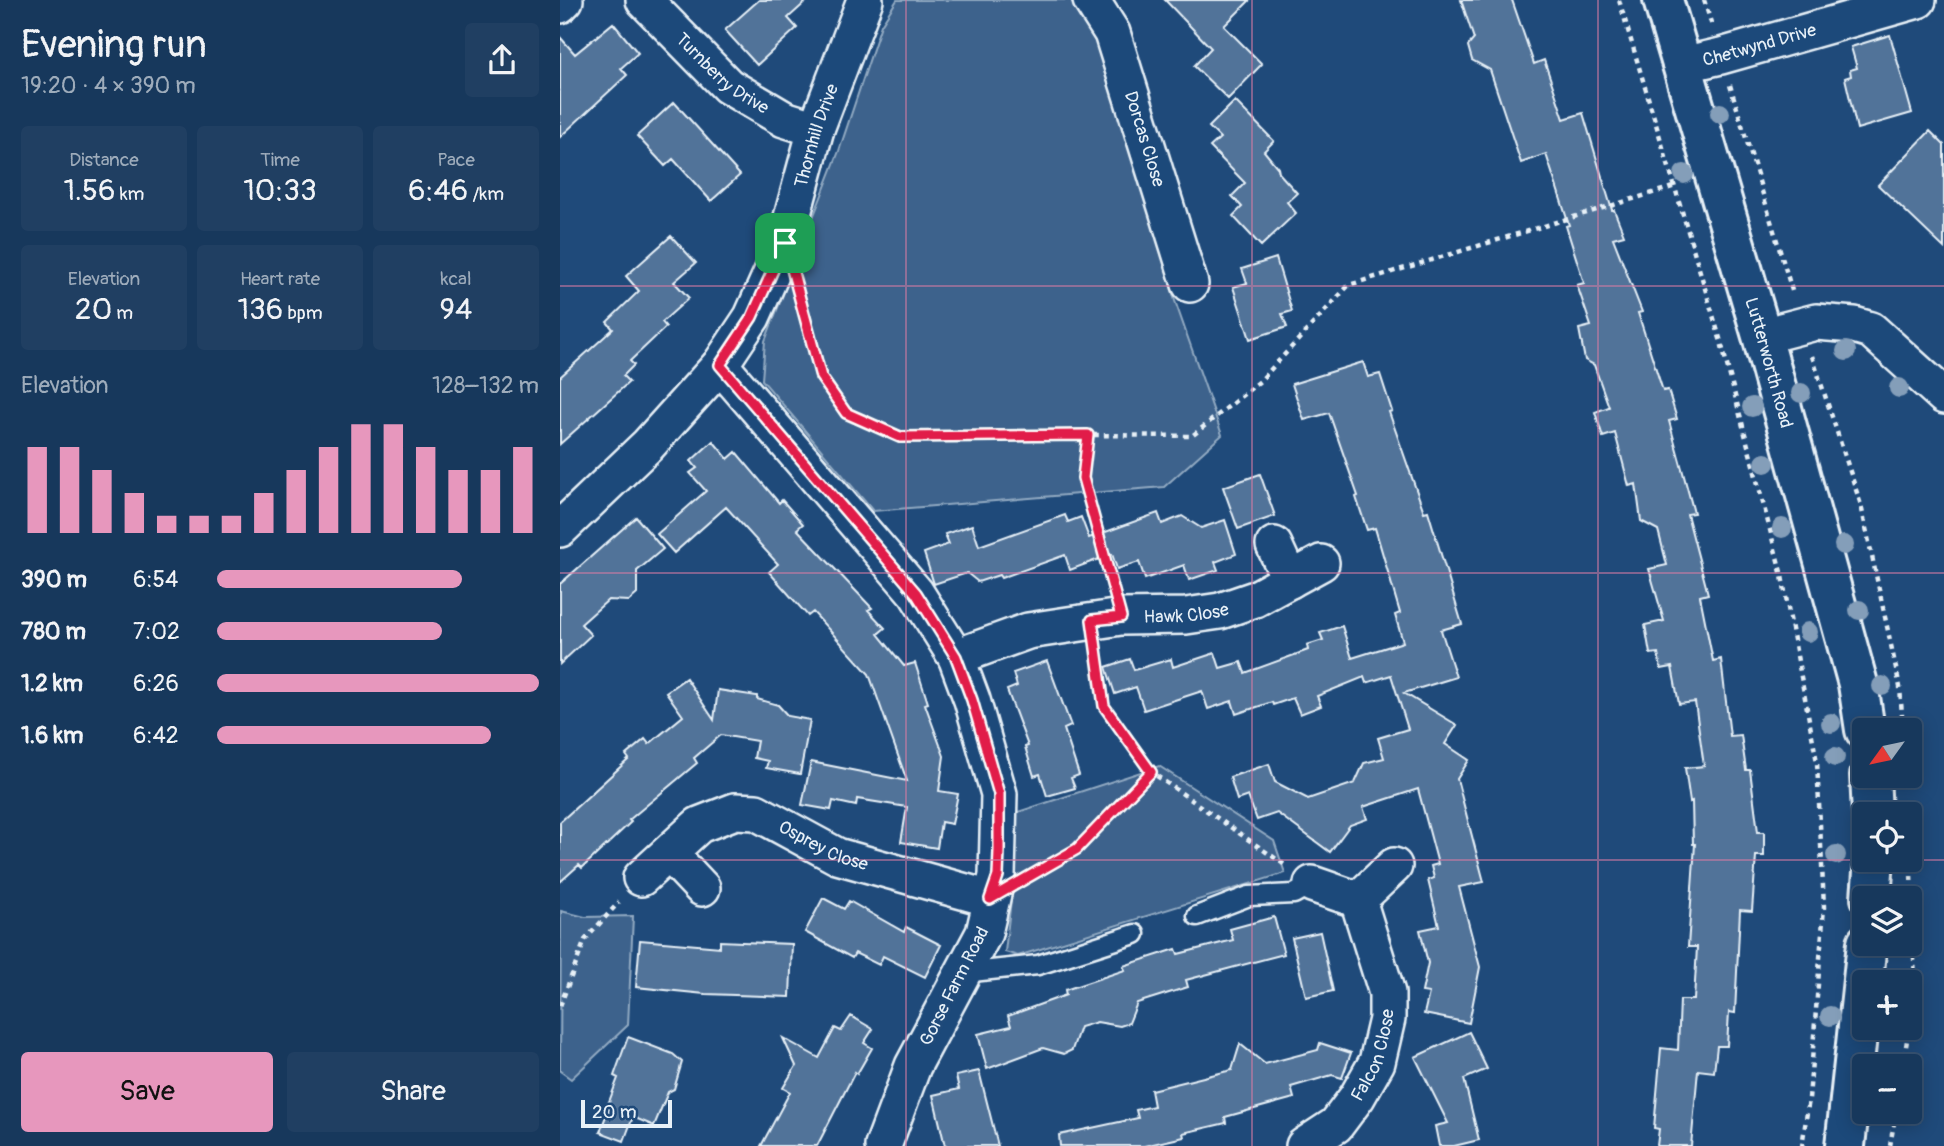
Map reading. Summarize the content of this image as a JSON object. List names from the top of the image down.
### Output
{
  "streets": {
    "main road": ["Lutterworth Road"],
    "street": [
      "Chetwynd Drive",
      "Turnberry Drive",
      "Thornhill Drive",
      "Dorcas Close",
      "Hawk Close",
      "Osprey Close",
      "Gorse Farm Road",
      "Falcon Close"
    ]
  },
  "crossings": [
    ["Chetwynd Drive", "Lutterworth Road"],
    ["Turnberry Drive", "Thornhill Drive"],
    ["Thornhill Drive", "Gorse Farm Road"],
    ["Hawk Close", "Gorse Farm Road"],
    ["Osprey Close", "Gorse Farm Road"]
  ],
  "scale_bar": "20 m",
  "north": "bottom left",
  "page": {
    "heading": ["Evening run", "19:20 · 4 × 390 m"],
    "stats": [
      ["Distance", "1.56 km"],
      ["Time", "10:33"],
      ["Pace", "6:46 /km"],
      ["Elevation", "20 m"],
      ["Heart rate", "136 bpm"],
      ["kcal", "94"]
    ],
    "chart": ["Elevation", "128–132 m"],
    "list": [
      {
        "name": "390 m",
        "note": "6:54"
      },
      {
        "name": "780 m",
        "note": "7:02"
      },
      {
        "name": "1.2 km",
        "note": "6:26"
      },
      {
        "name": "1.6 km",
        "note": "6:42"
      }
    ],
    "map_buttons": ["+", "−"],
    "buttons": ["Save", "Share"],
    "scale": "20 m"
  }
}
